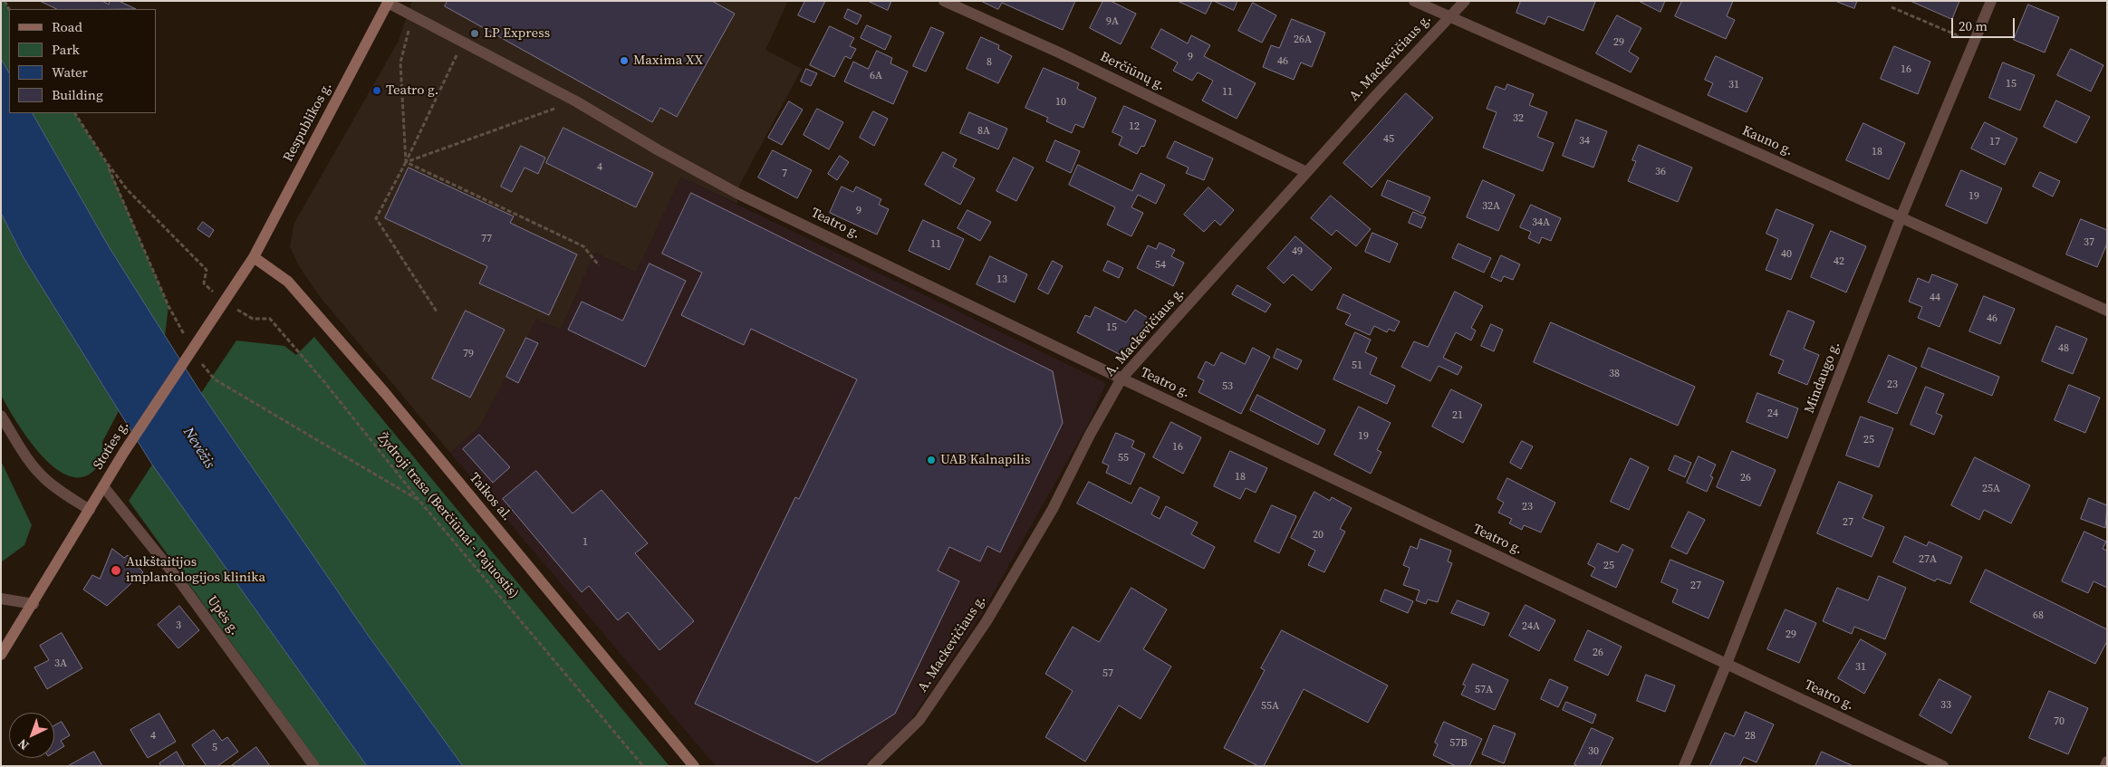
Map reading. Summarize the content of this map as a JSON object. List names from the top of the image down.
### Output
{
  "streets": {
    "main road": ["Respublikos g.", "Stoties g.", "Taikos al."],
    "street": [
      "A. Mackevičiaus g.",
      "Berčiūnų g.",
      "Kauno g.",
      "Teatro g.",
      "Mindaugo g.",
      "Upės g."
    ],
    "path": ["Žydroji trasa (Berčiūnai - Pajuostis)"]
  },
  "crossings": [
    ["A. Mackevičiaus g.", "Berčiūnų g."],
    ["A. Mackevičiaus g.", "Kauno g."],
    ["A. Mackevičiaus g.", "Teatro g."],
    ["Respublikos g.", "Teatro g."],
    ["Respublikos g.", "Stoties g."],
    ["Respublikos g.", "Taikos al."],
    ["Kauno g.", "Mindaugo g."],
    ["Teatro g.", "Mindaugo g."],
    ["Stoties g.", "Taikos al."],
    ["Stoties g.", "Žydroji trasa (Berčiūnai - Pajuostis)"],
    ["Stoties g.", "Upės g."]
  ],
  "water": ["Nevėžis"],
  "places": [
    "LP Express",
    "Maxima XX",
    "Teatro g.",
    "UAB Kalnapilis",
    "Aukštaitijos implantologijos klinika"
  ],
  "house_numbers": [
    "9A",
    "26A",
    "29",
    "9",
    "46",
    "8",
    "16",
    "6A",
    "15",
    "31",
    "11",
    "10",
    "32",
    "12",
    "8A",
    "45",
    "34",
    "17",
    "18",
    "4",
    "36",
    "7",
    "19",
    "32A",
    "9",
    "34A",
    "77",
    "37",
    "11",
    "49",
    "40",
    "42",
    "54",
    "13",
    "44",
    "46",
    "15",
    "48",
    "79",
    "51",
    "38",
    "23",
    "53",
    "24",
    "21",
    "19",
    "25",
    "16",
    "55",
    "18",
    "26",
    "25A",
    "23",
    "27",
    "20",
    "1",
    "27A",
    "25",
    "27",
    "68",
    "3",
    "24A",
    "29",
    "26",
    "3A",
    "31",
    "57",
    "57A",
    "33",
    "55A",
    "70",
    "4",
    "28",
    "57B",
    "5",
    "30"
  ],
  "legend": [
    "Road",
    "Park",
    "Water",
    "Building"
  ],
  "scale_bar": "20 m",
  "north": "bottom left"
}
